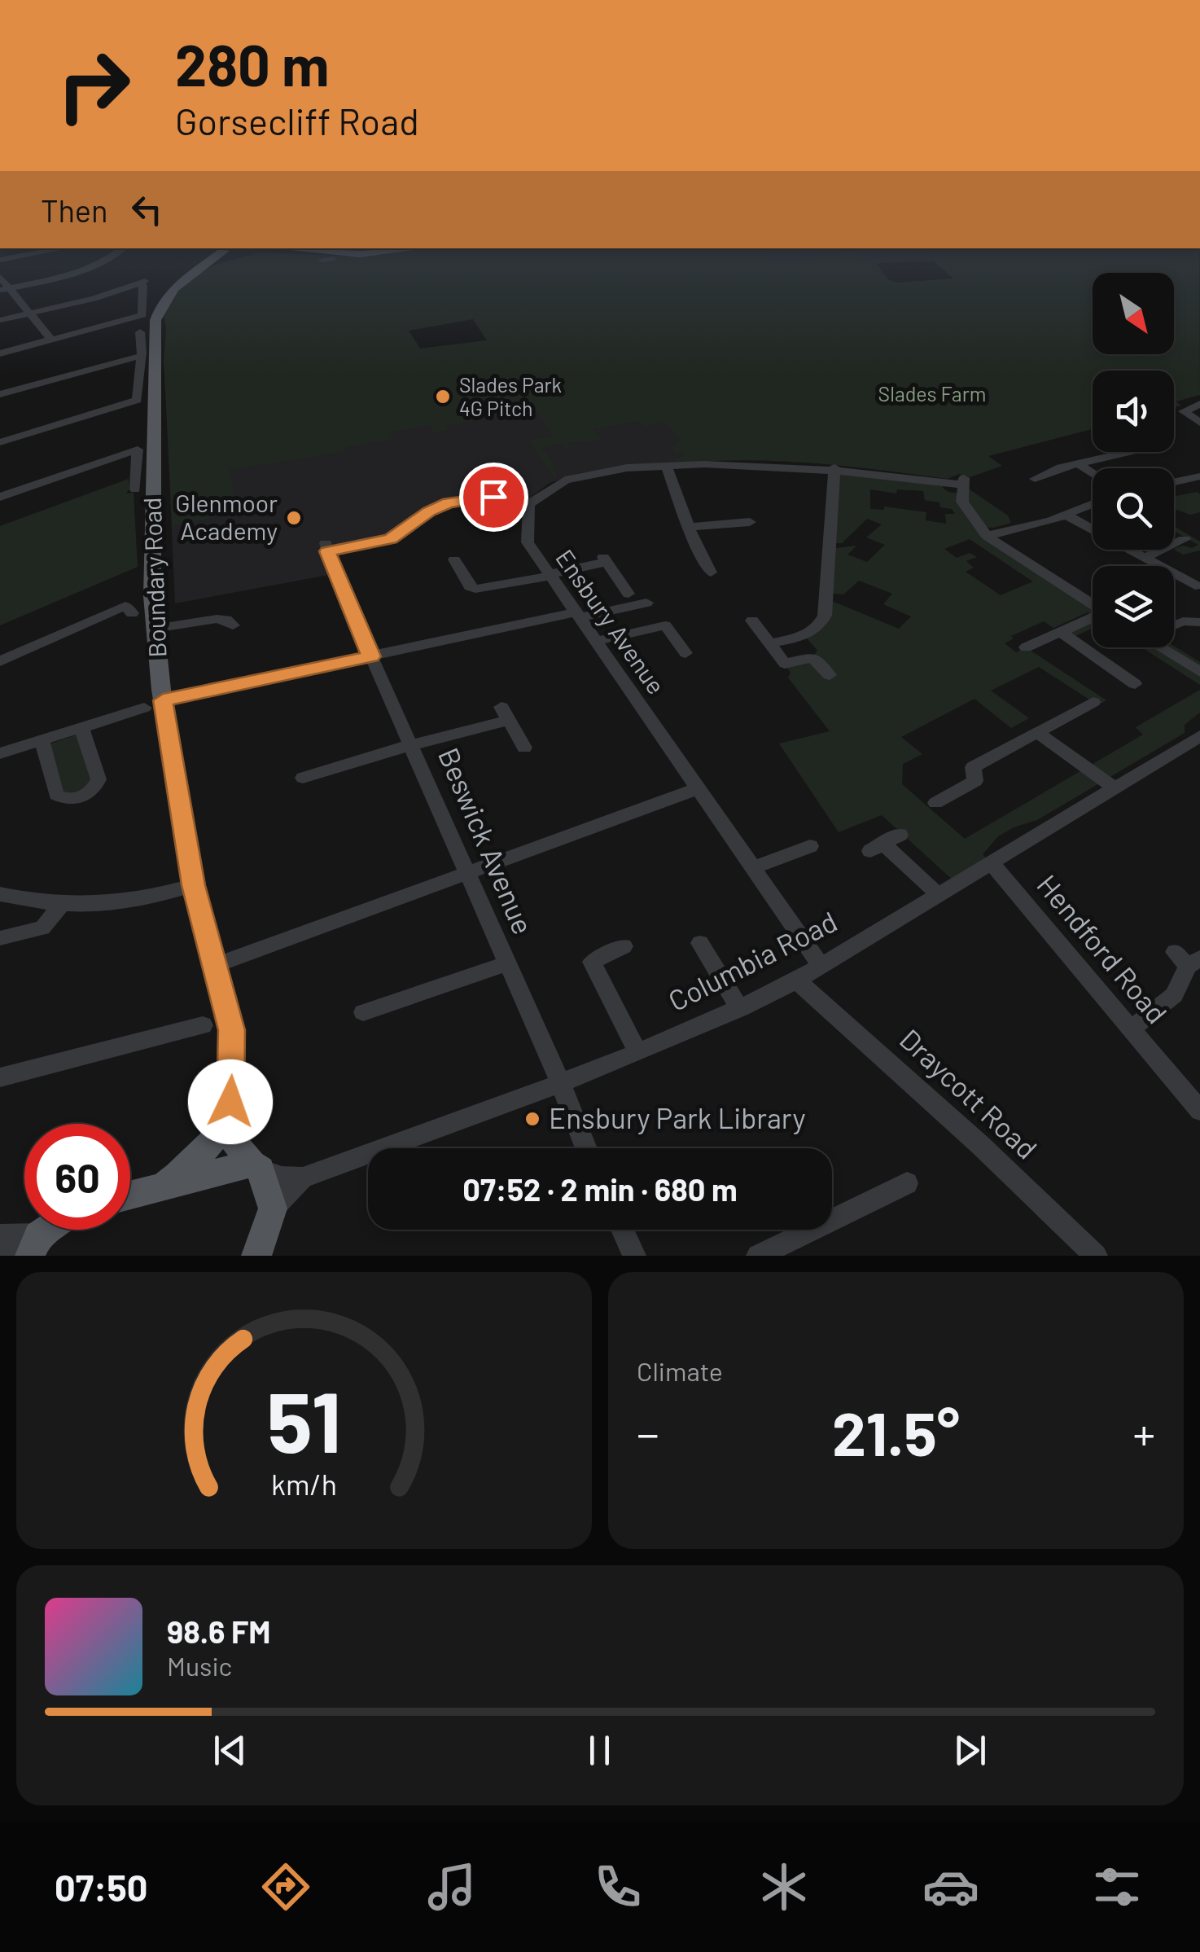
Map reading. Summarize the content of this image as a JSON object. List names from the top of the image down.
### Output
{
  "streets": {
    "main road": ["Boundary Road"],
    "street": [
      "Ensbury Avenue",
      "Beswick Avenue",
      "Hendford Road",
      "Columbia Road",
      "Draycott Road"
    ]
  },
  "crossings": [
    ["Boundary Road", "Columbia Road"],
    ["Ensbury Avenue", "Beswick Avenue"],
    ["Ensbury Avenue", "Columbia Road"],
    ["Beswick Avenue", "Columbia Road"],
    ["Hendford Road", "Columbia Road"],
    ["Columbia Road", "Draycott Road"]
  ],
  "parks": ["Slades Farm"],
  "places": ["Slades Park 4G Pitch", "Glenmoor Academy", "Ensbury Park Library"],
  "north": "bottom right",
  "page": {
    "turn": ["280 m", "Gorsecliff Road"],
    "then": "Then",
    "limit": "60",
    "trip": "07:52 · 2 min · 680 m",
    "tile": "Climate",
    "heat": ["−", "21.5°", "+"],
    "song": ["98.6 FM", "Music"],
    "tabs": "07:50",
    "gauge": ["51", "km/h"]
  }
}
